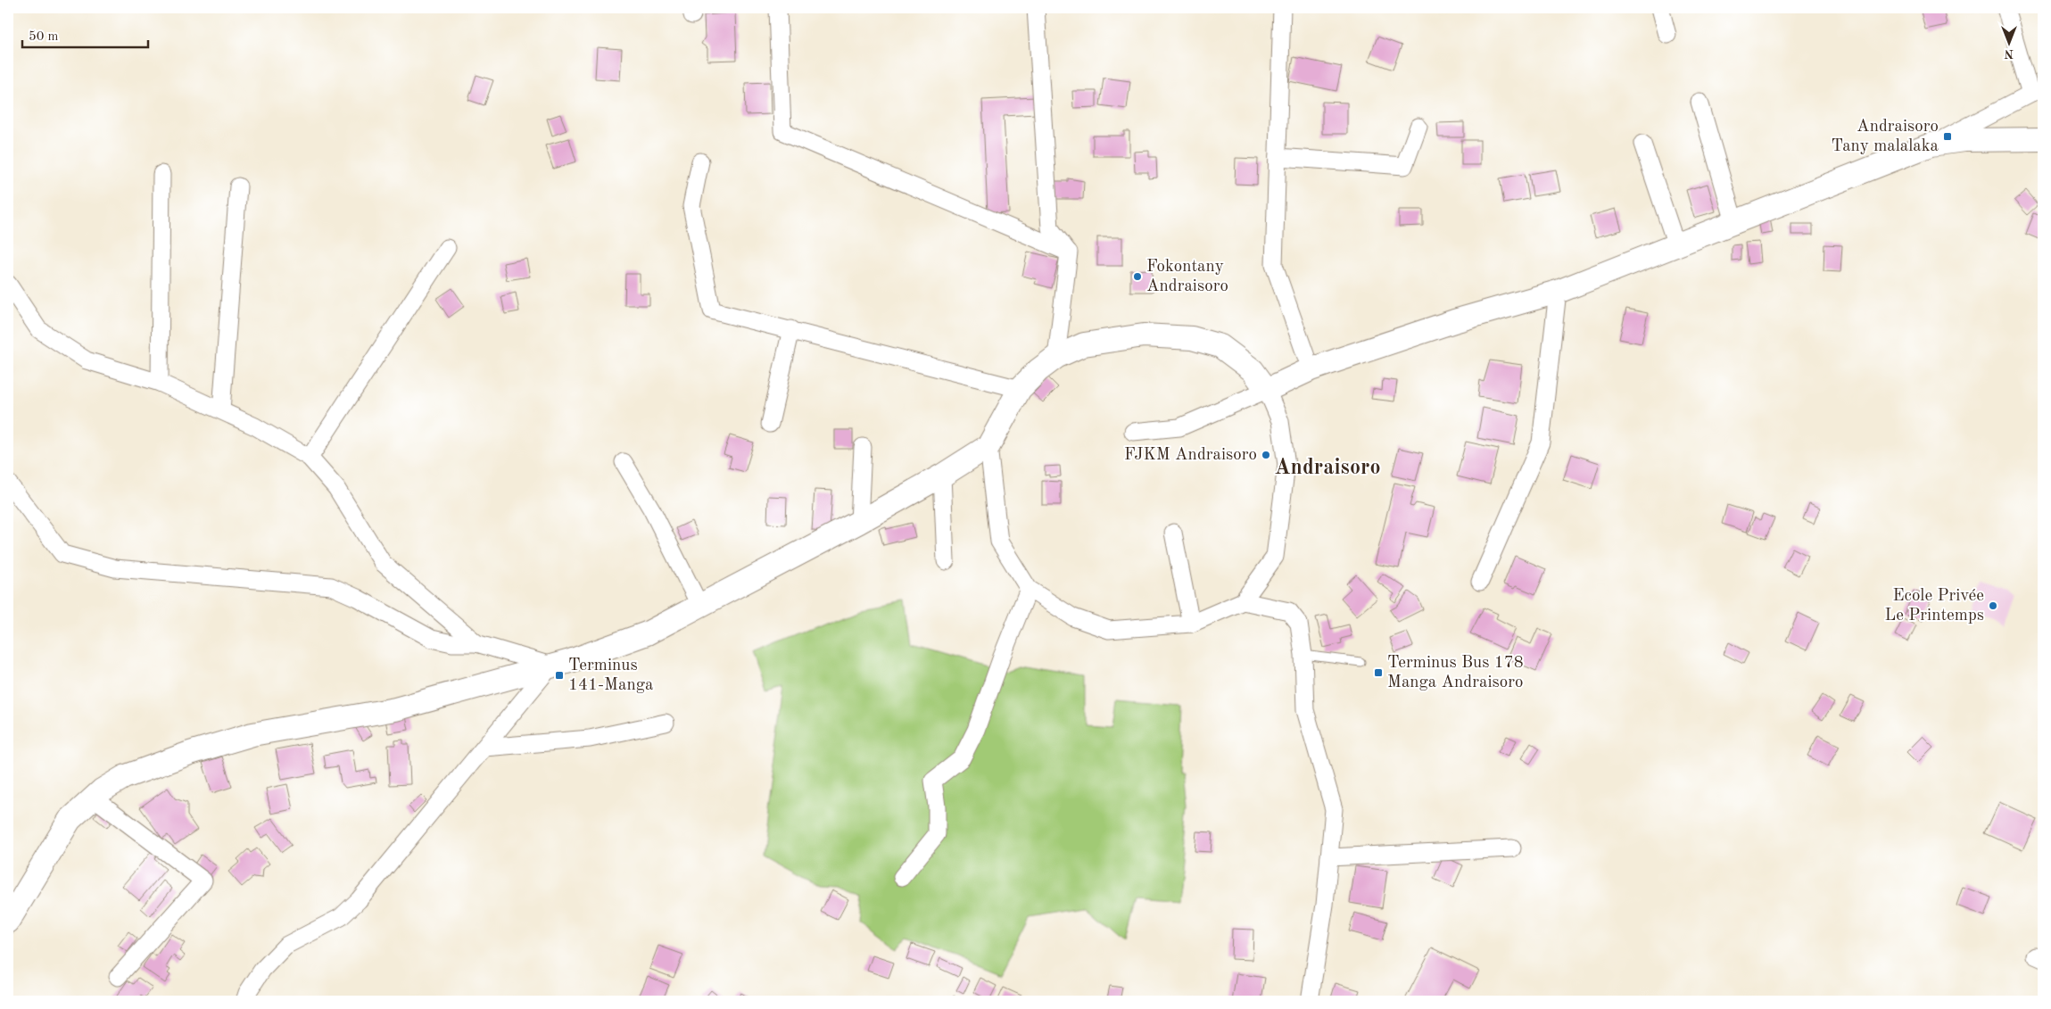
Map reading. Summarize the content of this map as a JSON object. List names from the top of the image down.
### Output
{
  "districts": ["Andraisoro"],
  "places": {
    "transit": ["Andraisoro Tany malalaka", "Terminus Bus 178 Manga Andraisoro", "Terminus 141-Manga"],
    "other": ["Fokontany Andraisoro", "FJKM Andraisoro", "Ecole Privée Le Printemps"]
  },
  "scale_bar": "50 m",
  "north": "bottom"
}
